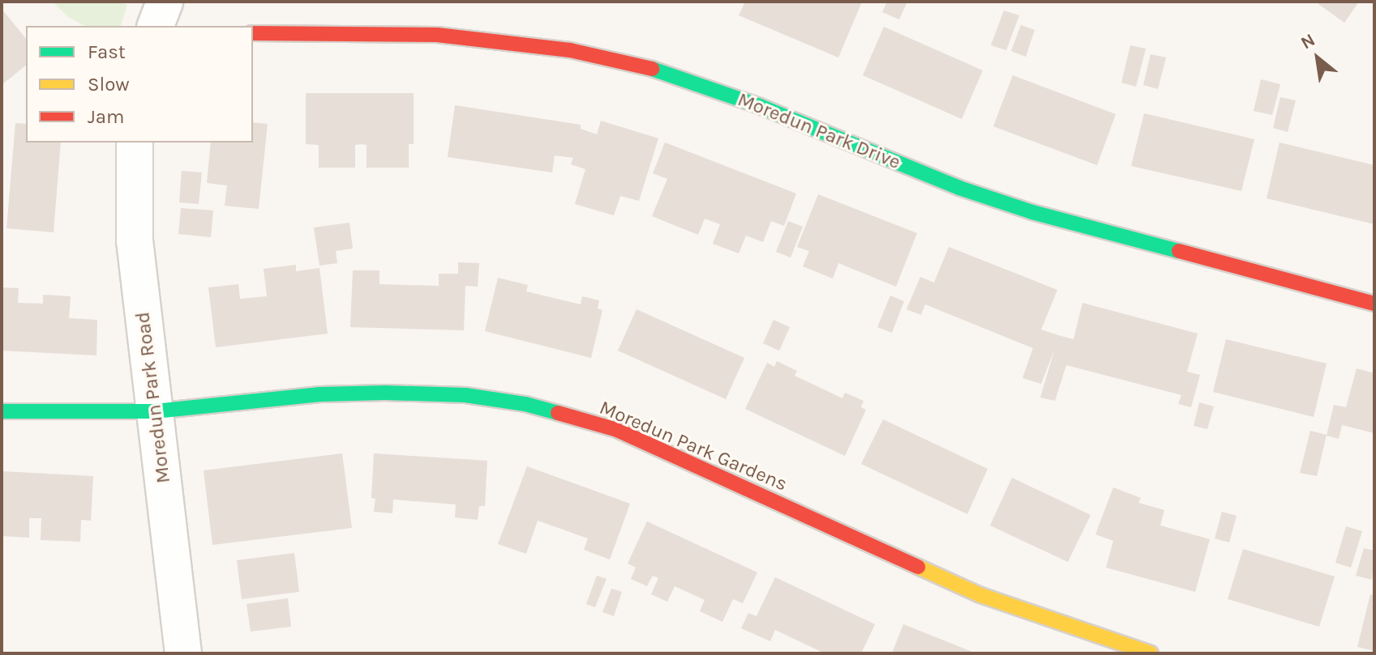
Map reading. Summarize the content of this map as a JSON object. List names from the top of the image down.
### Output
{
  "streets": {
    "street": ["Moredun Park Drive", "Moredun Park Road", "Moredun Park Gardens"]
  },
  "crossings": [
    ["Moredun Park Road", "Moredun Park Gardens"]
  ],
  "legend": ["Fast", "Slow", "Jam"],
  "north": "top left"
}
